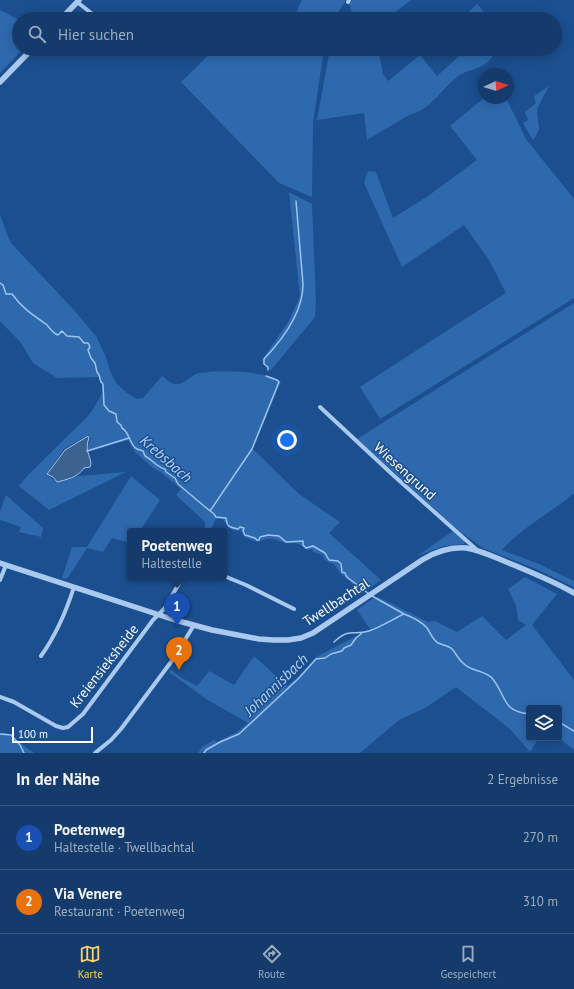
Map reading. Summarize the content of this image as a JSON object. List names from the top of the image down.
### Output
{
  "streets": {
    "street": ["Wiesengrund", "Twellbachtal", "Kreiensieksheide"]
  },
  "crossings": [
    ["Wiesengrund", "Twellbachtal"],
    ["Twellbachtal", "Kreiensieksheide"]
  ],
  "water": ["Krebsbach", "Johannisbach"],
  "scale_bar": "100 m",
  "north": "right",
  "page": {
    "search": "Hier suchen",
    "popup": ["Poetenweg", "Haltestelle"],
    "pins": ["1", "2"],
    "scale": "100 m",
    "heading": ["In der Nähe", "2 Ergebnisse"],
    "list": [
      {
        "mark": "1",
        "name": "Poetenweg",
        "note": "Haltestelle · Twellbachtal",
        "value": "270 m"
      },
      {
        "mark": "2",
        "name": "Via Venere",
        "note": "Restaurant · Poetenweg",
        "value": "310 m"
      }
    ],
    "nav": ["Karte", "Route", "Gespeichert"]
  }
}
